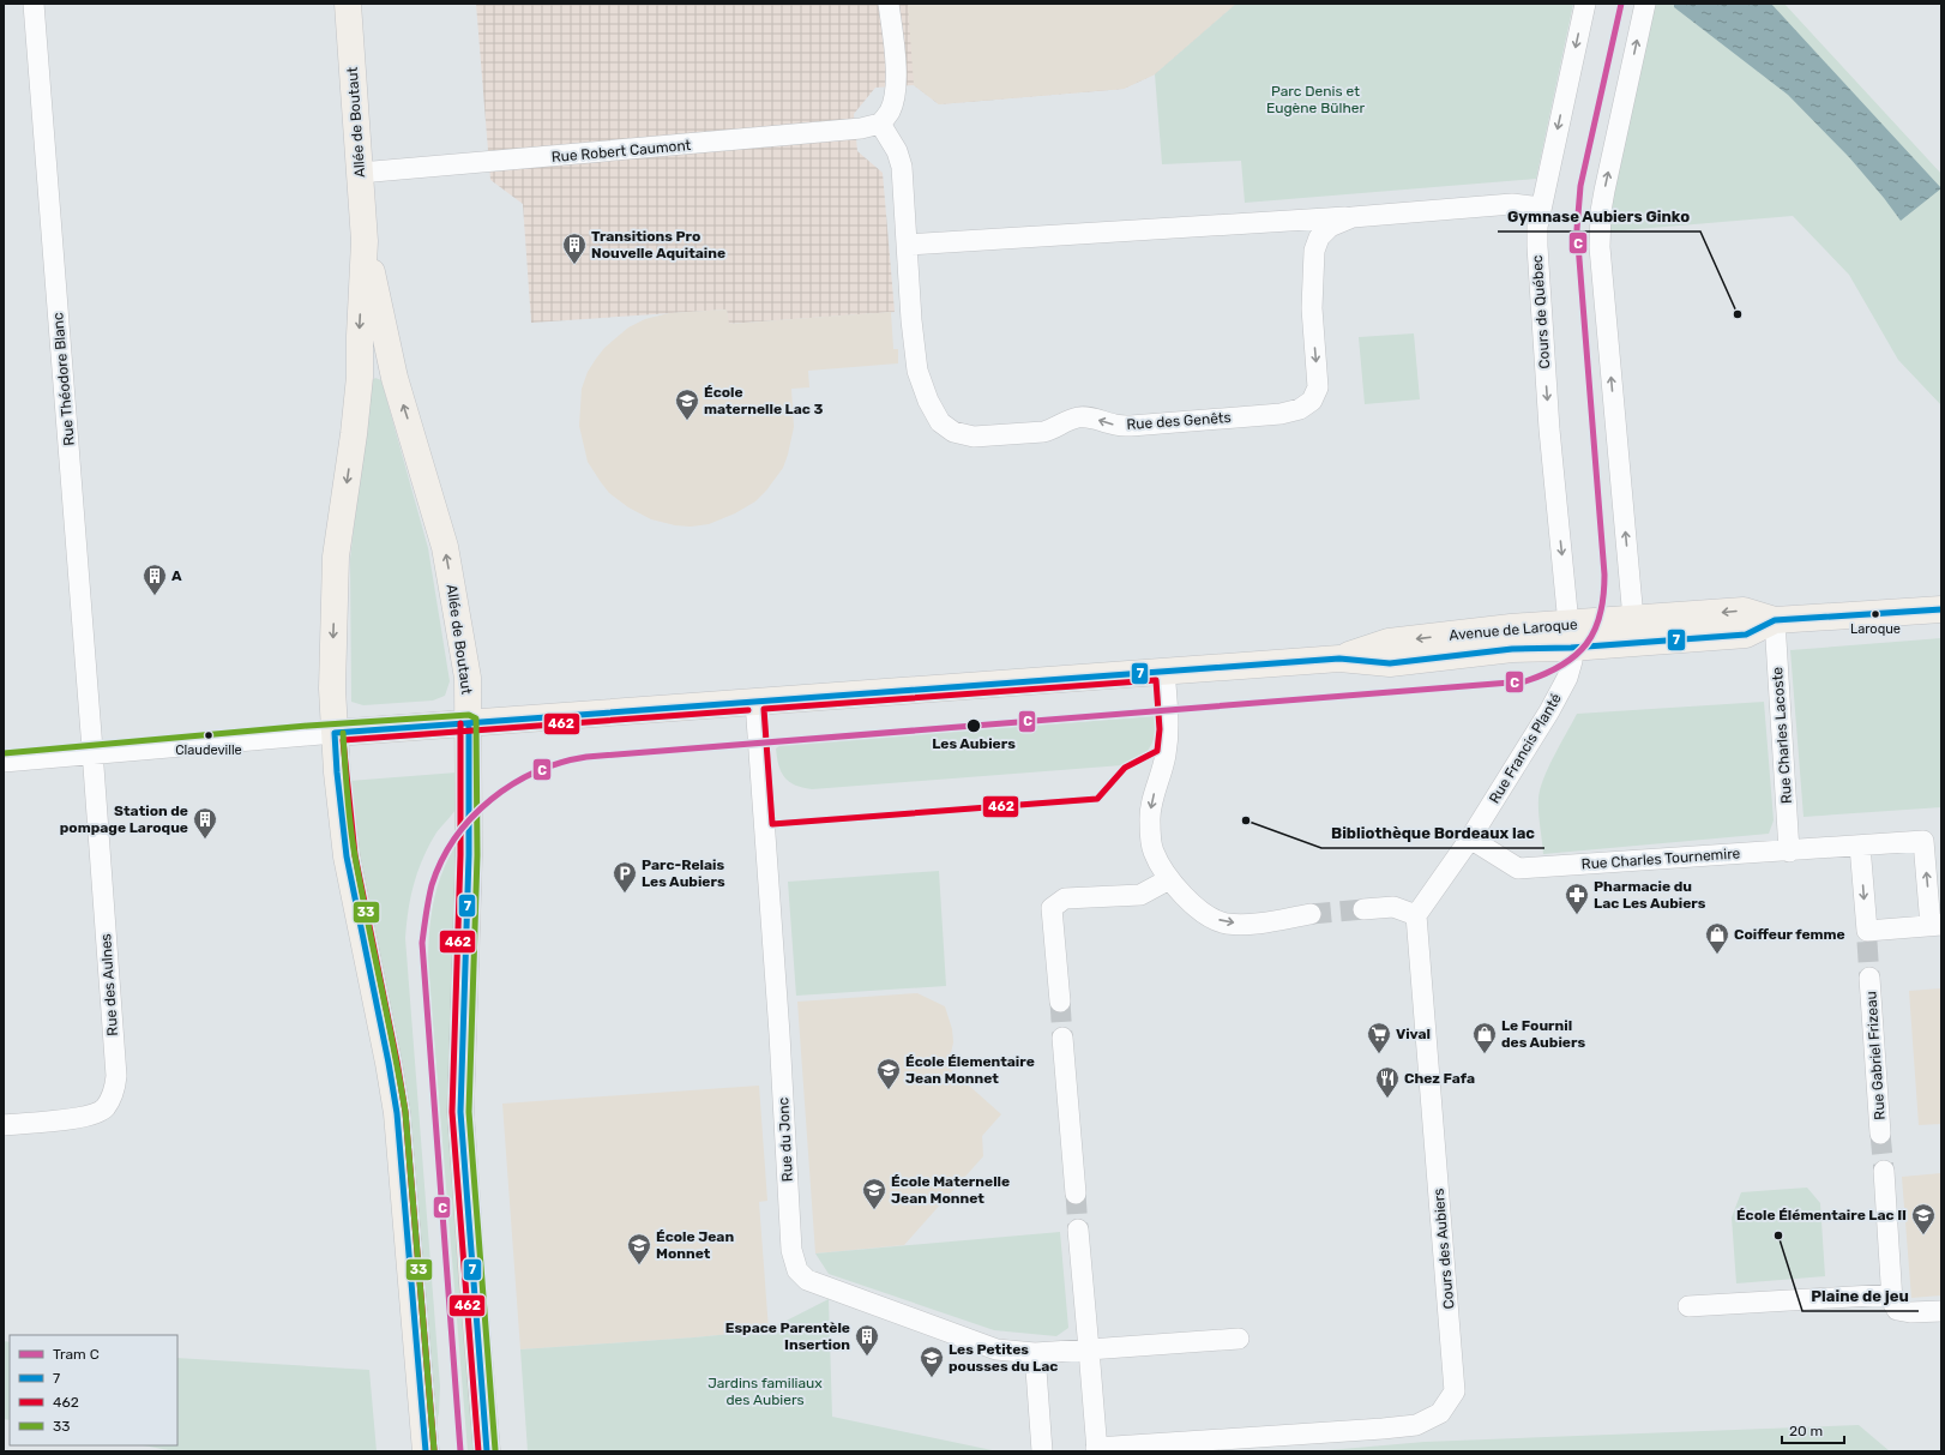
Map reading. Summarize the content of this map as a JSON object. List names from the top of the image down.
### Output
{
  "streets": {
    "main road": ["Allée de Boutaut", "Avenue de Laroque"],
    "street": [
      "Rue Robert Caumont",
      "Cours de Québec",
      "Rue Théodore Blanc",
      "Rue des Genêts",
      "Rue Charles Lacoste",
      "Rue Francis Planté",
      "Rue Charles Tournemire",
      "Rue des Aulnes",
      "Rue Gabriel Frizeau",
      "Rue du Jonc",
      "Cours des Aubiers"
    ]
  },
  "crossings": [
    ["Allée de Boutaut", "Rue Robert Caumont"],
    ["Allée de Boutaut", "Avenue de Laroque"],
    ["Rue Robert Caumont", "Rue des Genêts"],
    ["Cours de Québec", "Rue des Genêts"],
    ["Cours de Québec", "Avenue de Laroque"],
    ["Cours de Québec", "Rue Francis Planté"],
    ["Rue Théodore Blanc", "Rue des Aulnes"],
    ["Avenue de Laroque", "Rue Charles Lacoste"],
    ["Avenue de Laroque", "Rue Francis Planté"],
    ["Avenue de Laroque", "Rue du Jonc"],
    ["Rue Charles Lacoste", "Rue Charles Tournemire"],
    ["Rue Francis Planté", "Rue Charles Tournemire"],
    ["Rue Francis Planté", "Cours des Aubiers"]
  ],
  "parks": ["Parc Denis et Eugène Bülher", "Jardins familiaux des Aubiers"],
  "places": {
    "building": [
      "Transitions Pro Nouvelle Aquitaine",
      "A",
      "Station de pompage Laroque",
      "Espace Parentèle Insertion"
    ],
    "other": [
      "Gymnase Aubiers Ginko",
      "Laroque",
      "Les Aubiers",
      "Claudeville",
      "Bibliothèque Bordeaux lac",
      "Plaine de jeu"
    ],
    "school or university": [
      "École maternelle Lac 3",
      "École Élementaire Jean Monnet",
      "École Maternelle Jean Monnet",
      "École Élémentaire Lac II",
      "École Jean Monnet",
      "Les Petites pousses du Lac"
    ],
    "parking": ["Parc-Relais Les Aubiers"],
    "pharmacy": ["Pharmacie du Lac Les Aubiers"],
    "shop": ["Coiffeur femme", "Le Fournil des Aubiers"],
    "supermarket": ["Vival"],
    "restaurant": ["Chez Fafa"]
  },
  "lines": [
    "tram line C",
    "transit line 7",
    "transit line 462",
    "transit line 33"
  ],
  "legend": [
    "Tram C",
    "7",
    "462",
    "33"
  ],
  "scale_bar": "20 m"
}
